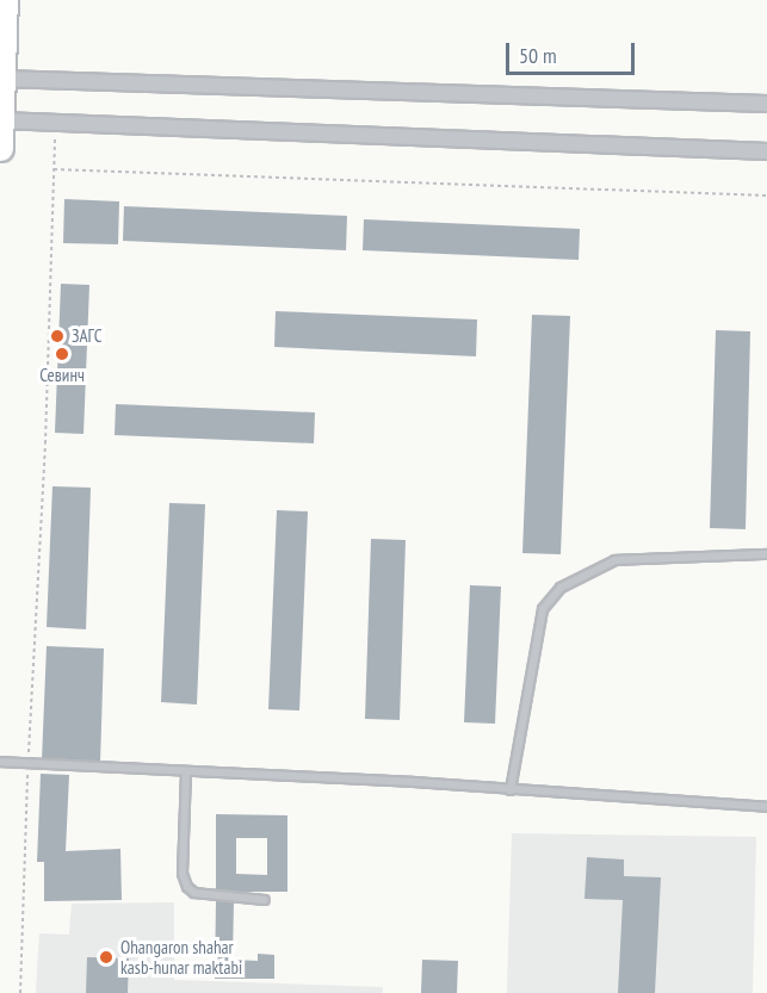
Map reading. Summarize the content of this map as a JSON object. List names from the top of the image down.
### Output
{
  "places": ["ЗАГС", "Севинч", "Ohangaron shahar kasb-hunar maktabi"],
  "scale_bar": "50 m"
}
